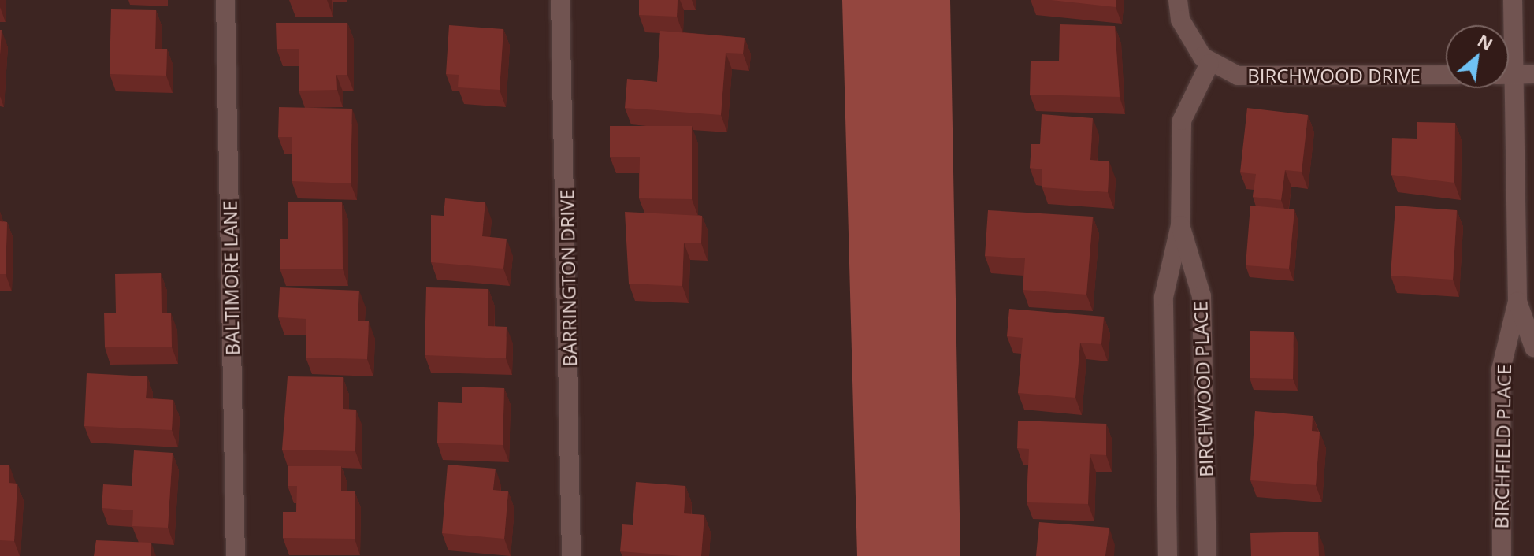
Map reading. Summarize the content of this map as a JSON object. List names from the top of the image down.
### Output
{
  "streets": {
    "street": [
      "BIRCHWOOD DRIVE",
      "BALTIMORE LANE",
      "BARRINGTON DRIVE",
      "BIRCHWOOD PLACE",
      "BIRCHFIELD PLACE"
    ]
  },
  "crossings": [
    ["BIRCHWOOD DRIVE", "BIRCHWOOD PLACE"]
  ],
  "north": "top right"
}
